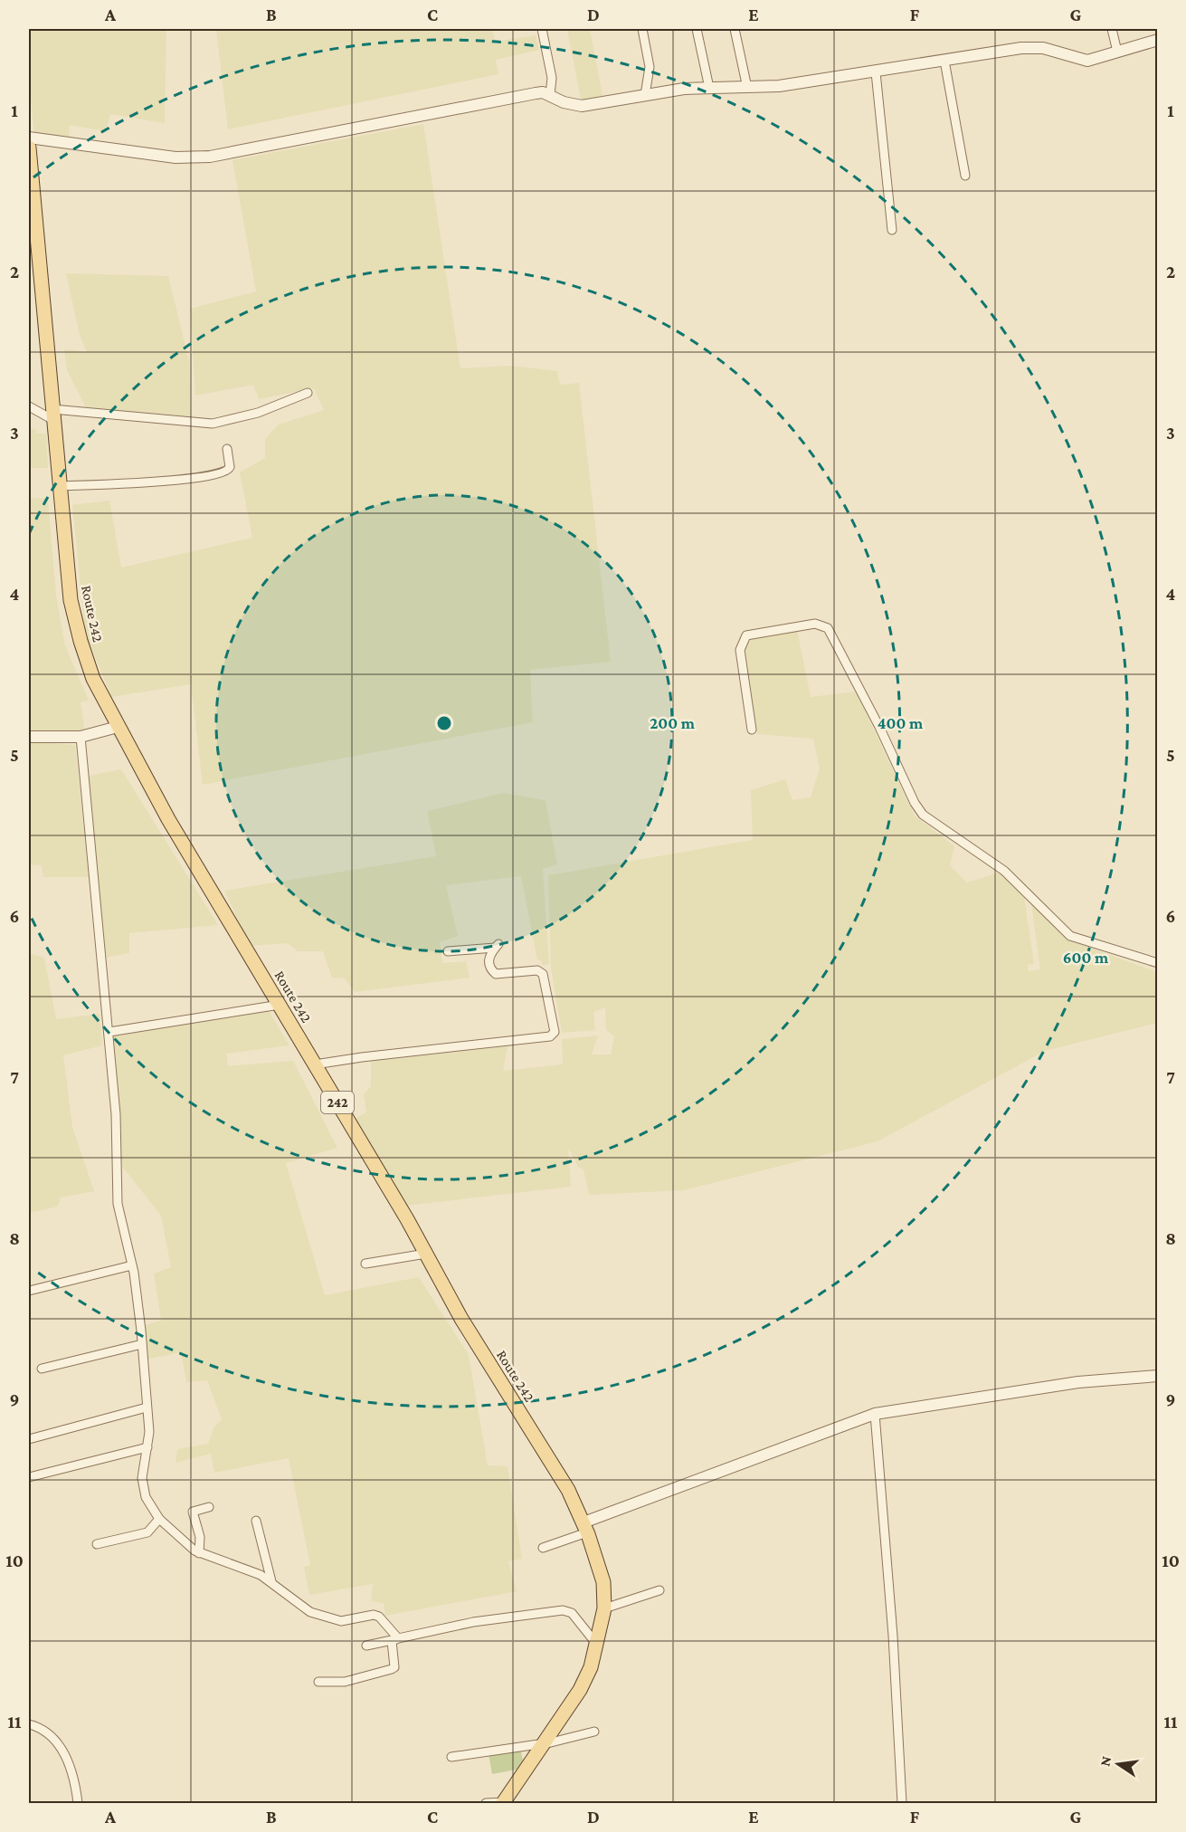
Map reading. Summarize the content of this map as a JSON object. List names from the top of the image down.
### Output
{
  "streets": {
    "main road": ["Route 242", "242"]
  },
  "north": "left",
  "grid": {
    "columns": [
      "A",
      "B",
      "C",
      "D",
      "E",
      "F",
      "G"
    ],
    "rows": [
      "1",
      "2",
      "3",
      "4",
      "5",
      "6",
      "7",
      "8",
      "9",
      "10",
      "11"
    ]
  },
  "rings": ["200 m", "400 m", "600 m"]
}
